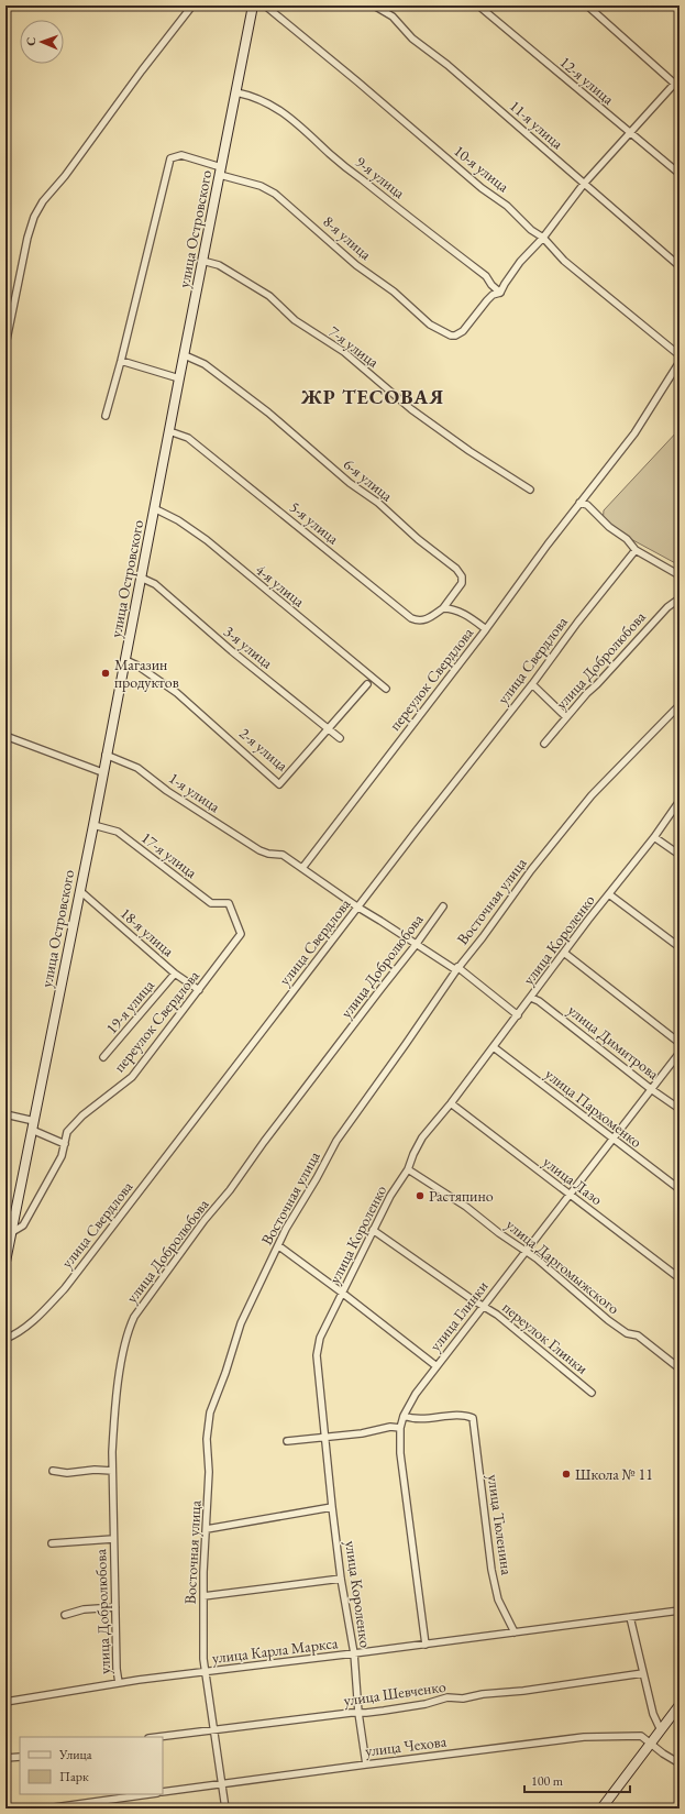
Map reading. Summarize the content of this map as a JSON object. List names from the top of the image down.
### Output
{
  "streets": {
    "street": [
      "12-я улица",
      "11-я улица",
      "10-я улица",
      "9-я улица",
      "улица Островского",
      "8-я улица",
      "7-я улица",
      "6-я улица",
      "5-я улица",
      "4-я улица",
      "3-я улица",
      "улица Свердлова",
      "улица Добролюбова",
      "переулок Свердлова",
      "2-я улица",
      "1-я улица",
      "17-я улица",
      "Восточная улица",
      "18-я улица",
      "улица Короленко",
      "19-я улица",
      "улица Димитрова",
      "улица Пархоменко",
      "улица Лазо",
      "улица Даргомыжского",
      "улица Глинки",
      "переулок Глинки",
      "улица Тюленина",
      "улица Карла Маркса",
      "улица Шевченко",
      "улица Чехова"
    ]
  },
  "crossings": [
    ["9-я улица", "улица Островского"],
    ["9-я улица", "8-я улица"],
    ["улица Островского", "8-я улица"],
    ["улица Островского", "7-я улица"],
    ["улица Островского", "6-я улица"],
    ["улица Островского", "5-я улица"],
    ["улица Островского", "4-я улица"],
    ["улица Островского", "3-я улица"],
    ["улица Островского", "переулок Свердлова"],
    ["улица Островского", "2-я улица"],
    ["улица Островского", "1-я улица"],
    ["улица Островского", "17-я улица"],
    ["улица Островского", "18-я улица"],
    ["6-я улица", "5-я улица"],
    ["3-я улица", "2-я улица"],
    ["улица Свердлова", "1-я улица"],
    ["улица Добролюбова", "1-я улица"],
    ["улица Добролюбова", "улица Карла Маркса"],
    ["переулок Свердлова", "1-я улица"],
    ["переулок Свердлова", "17-я улица"],
    ["переулок Свердлова", "18-я улица"],
    ["1-я улица", "Восточная улица"],
    ["1-я улица", "улица Короленко"],
    ["Восточная улица", "улица Карла Маркса"],
    ["Восточная улица", "улица Шевченко"],
    ["Восточная улица", "улица Чехова"],
    ["18-я улица", "19-я улица"],
    ["улица Короленко", "улица Димитрова"],
    ["улица Короленко", "улица Пархоменко"],
    ["улица Короленко", "улица Лазо"],
    ["улица Короленко", "улица Даргомыжского"],
    ["улица Короленко", "переулок Глинки"],
    ["улица Короленко", "улица Карла Маркса"],
    ["улица Короленко", "улица Шевченко"],
    ["улица Короленко", "улица Чехова"],
    ["улица Димитрова", "улица Глинки"],
    ["улица Пархоменко", "улица Глинки"],
    ["улица Лазо", "улица Глинки"],
    ["улица Даргомыжского", "улица Глинки"],
    ["улица Глинки", "переулок Глинки"],
    ["улица Глинки", "улица Тюленина"],
    ["улица Глинки", "улица Карла Маркса"],
    ["улица Тюленина", "улица Карла Маркса"]
  ],
  "districts": ["ЖР ТЕСОВАЯ"],
  "places": ["Магазин продуктов", "Растяпино", "Школа № 11"],
  "legend": ["Улица", "Парк"],
  "scale_bar": "100 m",
  "north": "left"
}
